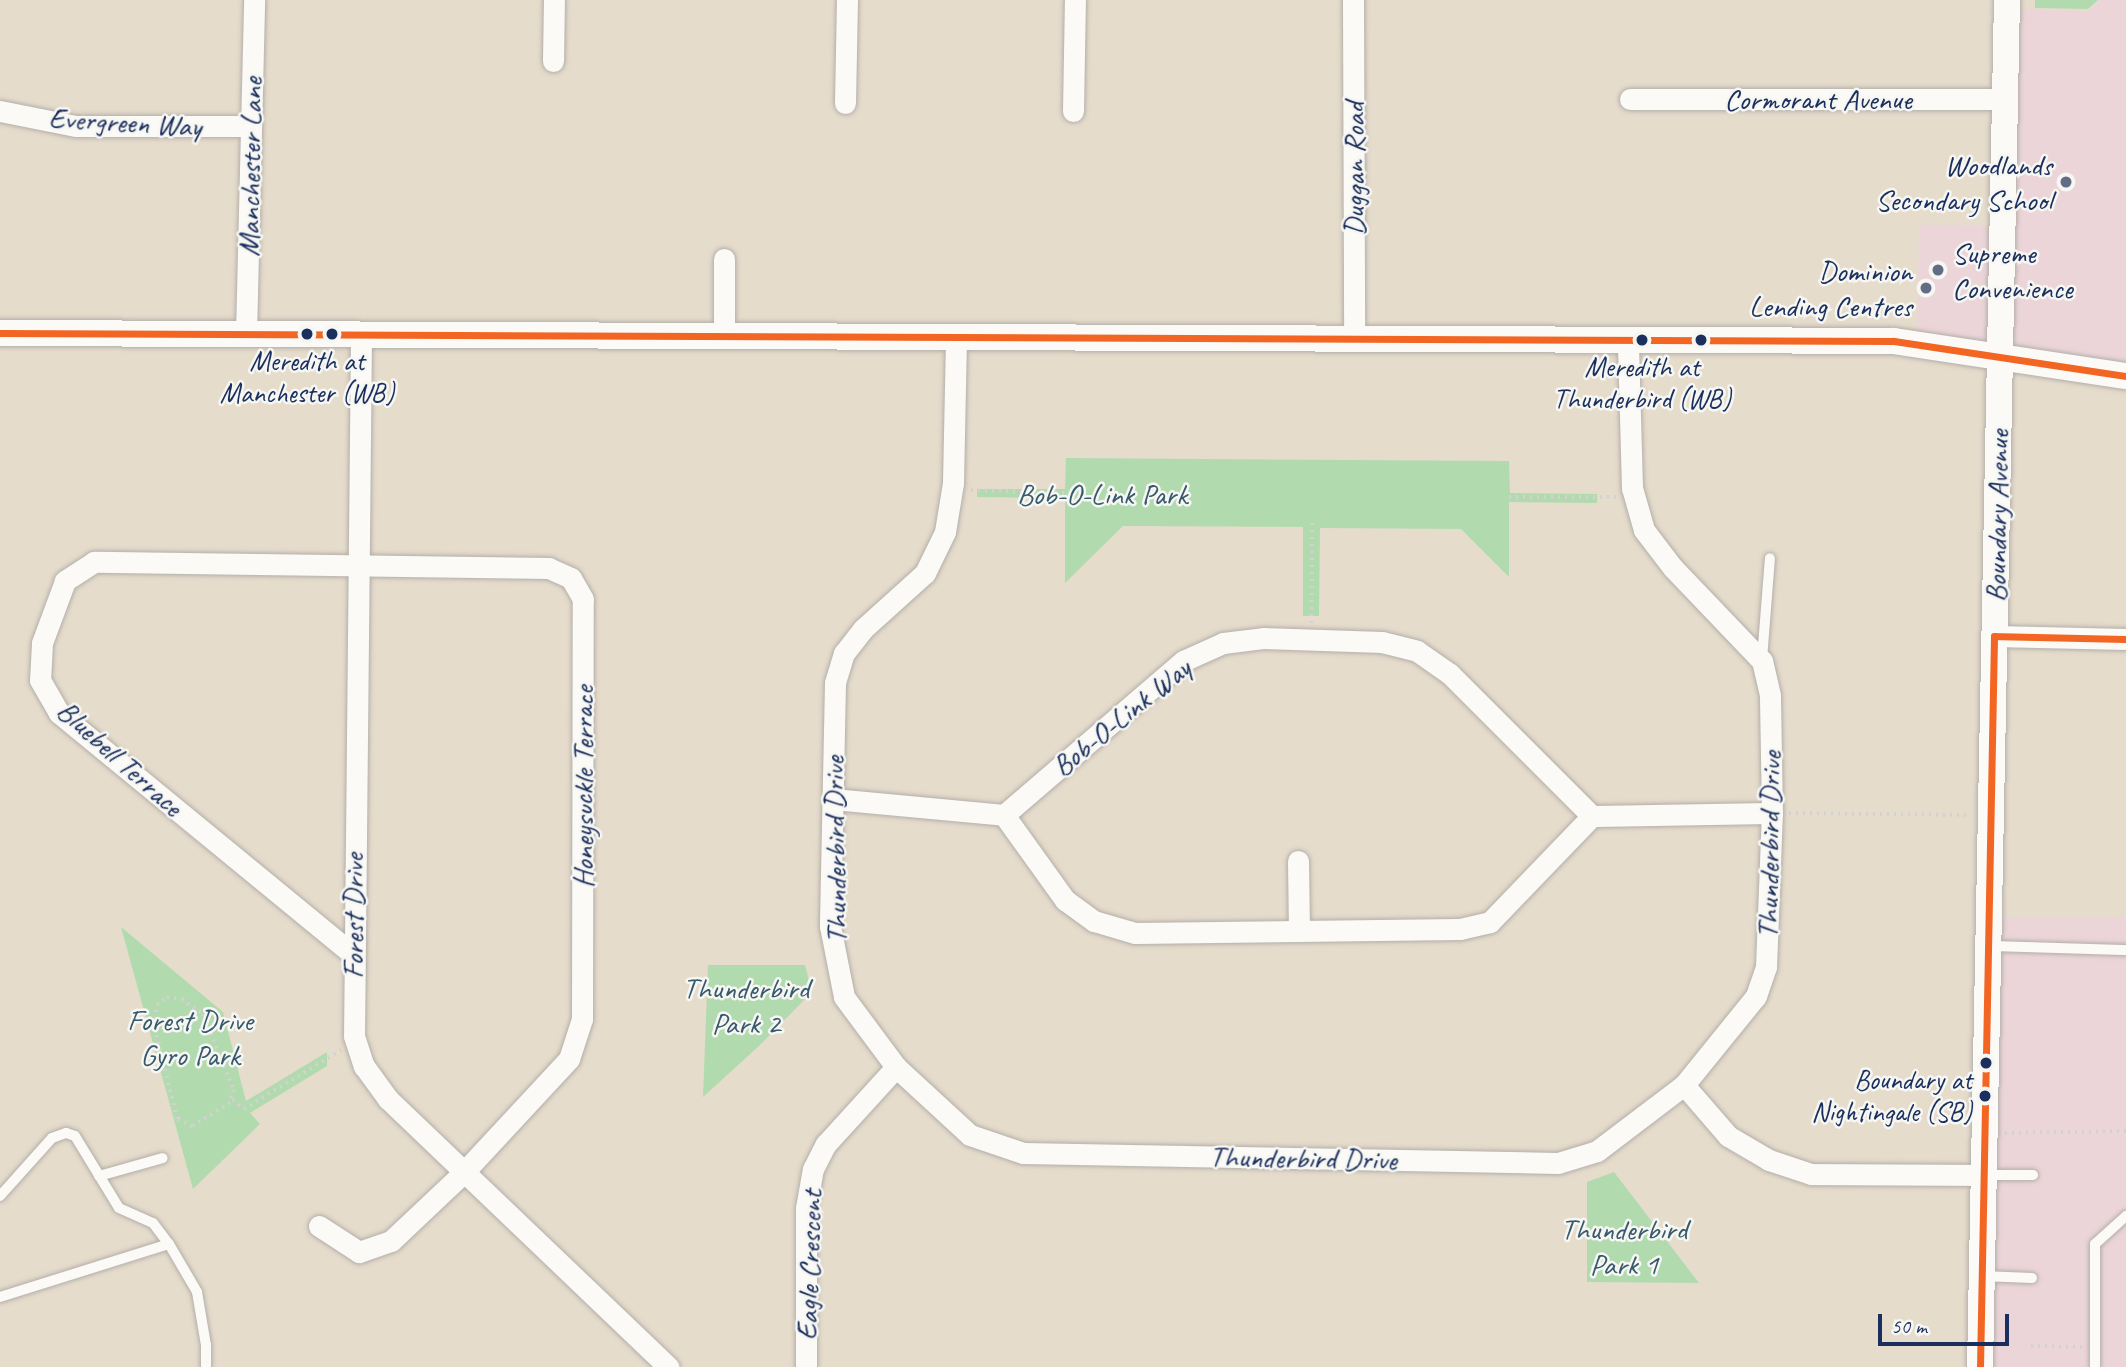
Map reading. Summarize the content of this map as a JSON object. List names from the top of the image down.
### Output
{
  "streets": {
    "street": [
      "Cormorant Avenue",
      "Evergreen Way",
      "Manchester Lane",
      "Duggan Road",
      "Boundary Avenue",
      "Bob-O-Link Way",
      "Bluebell Terrace",
      "Honeysuckle Terrace",
      "Thunderbird Drive",
      "Forest Drive",
      "Eagle Crescent"
    ]
  },
  "crossings": [
    ["Cormorant Avenue", "Boundary Avenue"],
    ["Evergreen Way", "Manchester Lane"],
    ["Bluebell Terrace", "Honeysuckle Terrace"],
    ["Bluebell Terrace", "Forest Drive"],
    ["Honeysuckle Terrace", "Forest Drive"],
    ["Thunderbird Drive", "Eagle Crescent"]
  ],
  "parks": [
    "Bob-O-Link Park",
    "Thunderbird Park 2",
    "Forest Drive Gyro Park",
    "Thunderbird Park 1"
  ],
  "places": [
    "Woodlands Secondary School",
    "Supreme Convenience",
    "Dominion Lending Centres",
    "Meredith at Manchester (WB)",
    "Meredith at Thunderbird (WB)",
    "Boundary at Nightingale (SB)"
  ],
  "scale_bar": "50 m"
}
